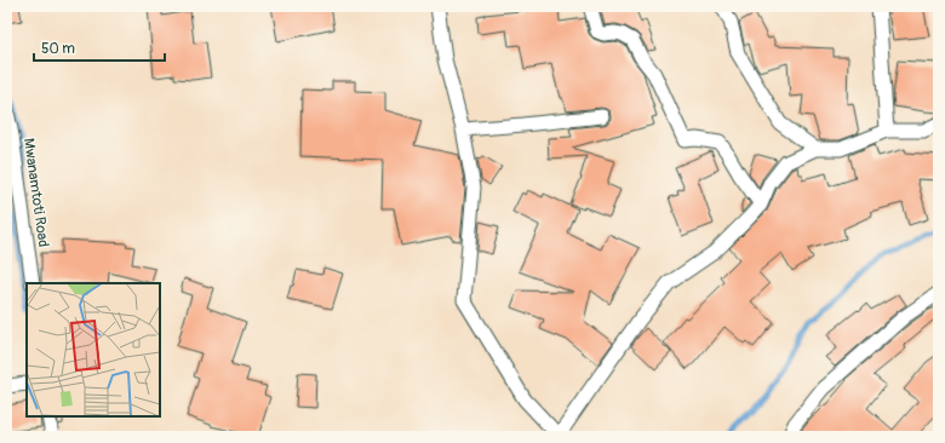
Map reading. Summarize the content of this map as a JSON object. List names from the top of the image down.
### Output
{
  "streets": {
    "street": ["Mwanamtoti Road"]
  },
  "scale_bar": "50 m"
}
